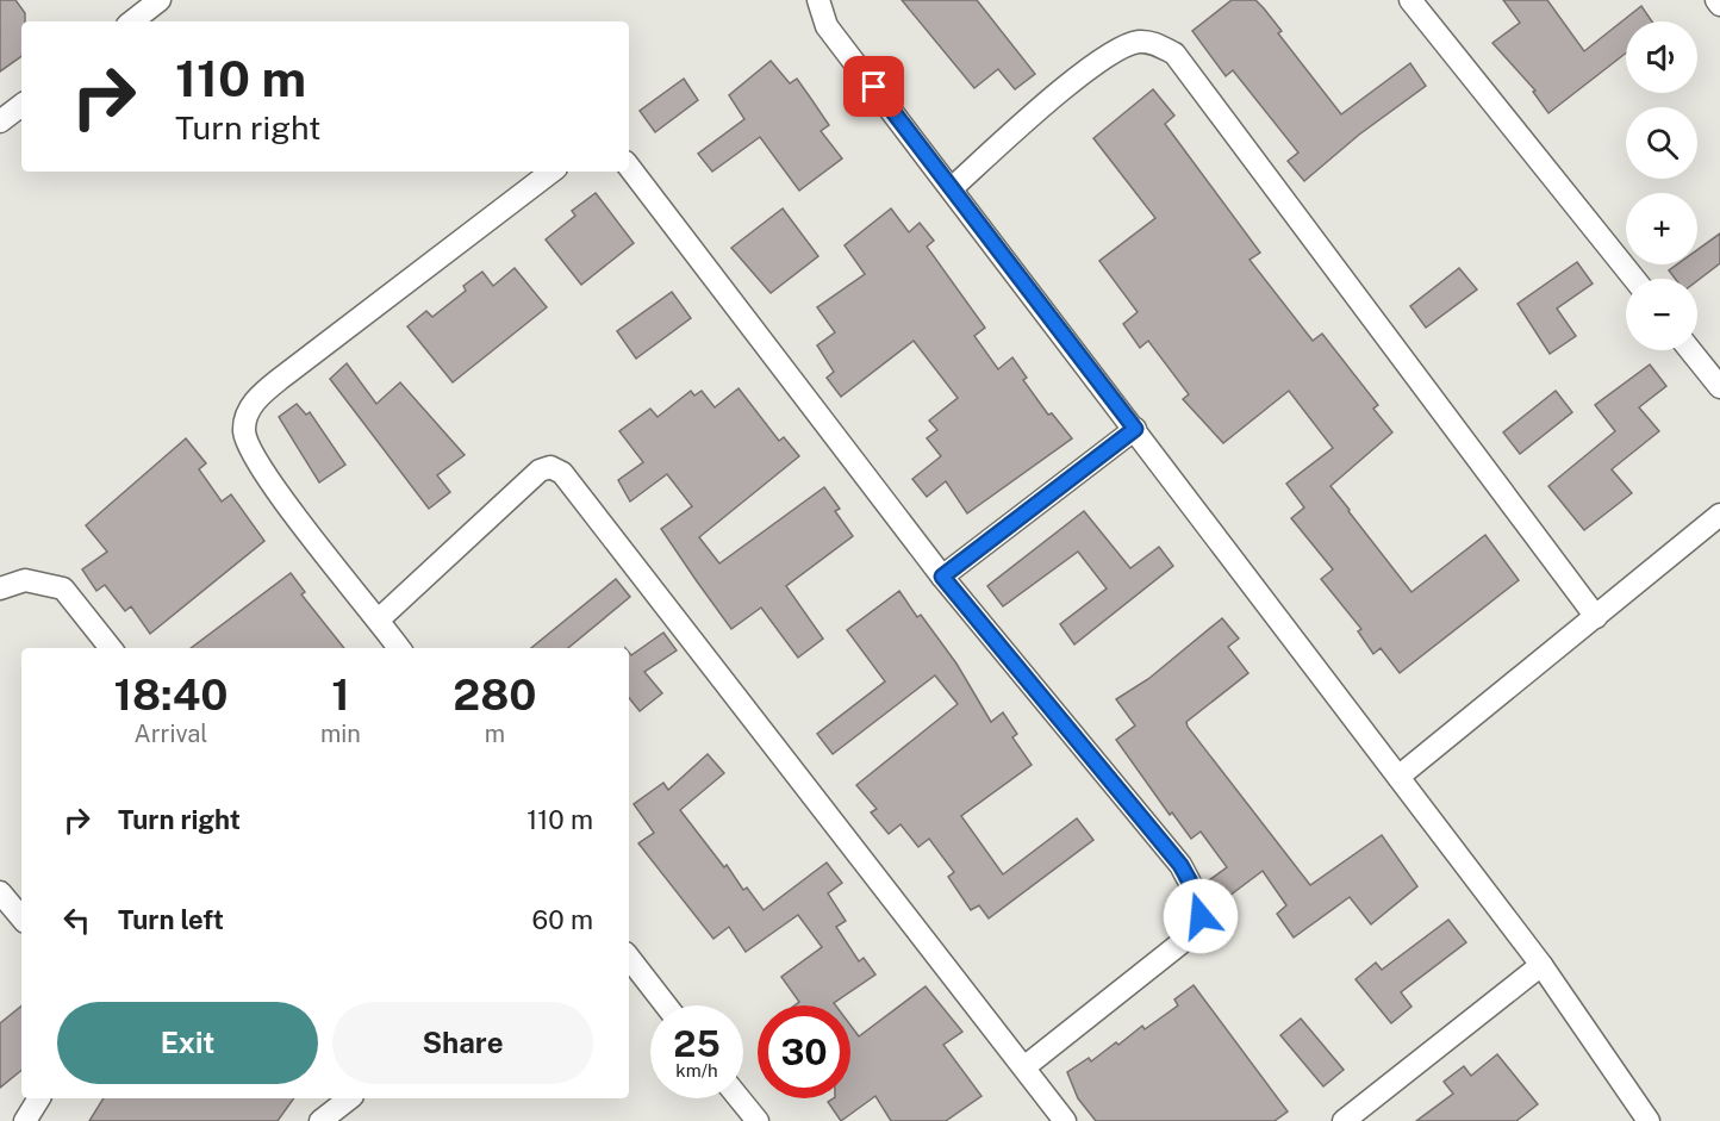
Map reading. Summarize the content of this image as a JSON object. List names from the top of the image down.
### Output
{
  "page": {
    "map_buttons": ["+", "−"],
    "turn": ["110 m", "Turn right"],
    "eta": [
      "18:40",
      "Arrival",
      "1",
      "min",
      "280",
      "m"
    ],
    "list": [
      {
        "name": "Turn right",
        "value": "110 m"
      },
      {
        "name": "Turn left",
        "value": "60 m"
      }
    ],
    "buttons": ["Exit", "Share"],
    "speed": "25 km/h",
    "limit": "30"
  }
}
